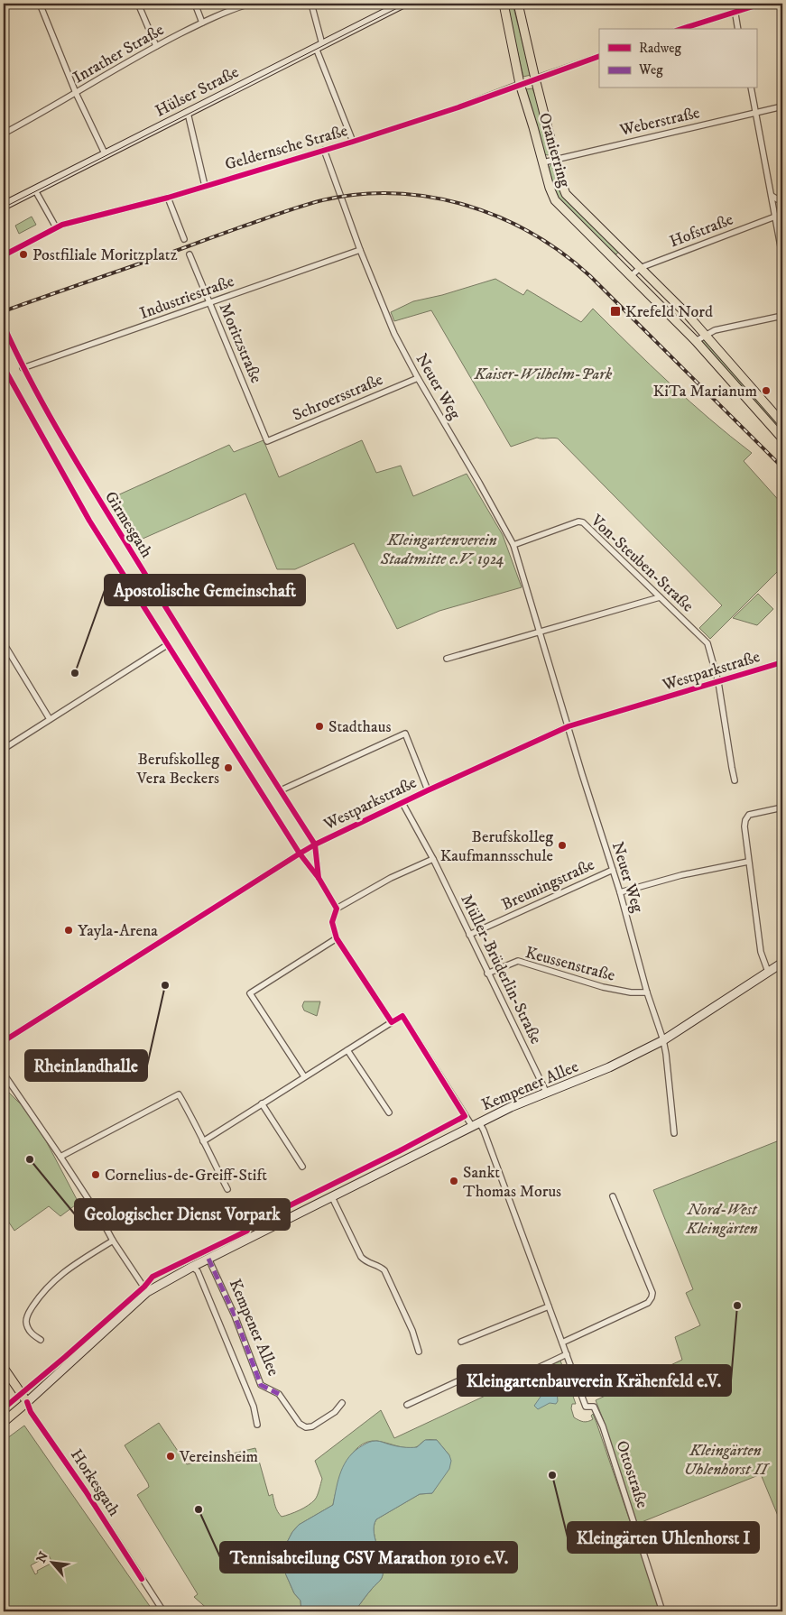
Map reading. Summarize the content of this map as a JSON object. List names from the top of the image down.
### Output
{
  "streets": {
    "main road": ["Oranierring", "Kempener Allee"],
    "street": [
      "Inrather Straße",
      "Hülser Straße",
      "Weberstraße",
      "Geldernsche Straße",
      "Hofstraße",
      "Industriestraße",
      "Moritzstraße",
      "Neuer Weg",
      "Schroersstraße",
      "Girmesgath",
      "Von-Steuben-Straße",
      "Westparkstraße",
      "Breuningstraße",
      "Keussenstraße",
      "Müller-Brüderlin-Straße",
      "Ottostraße",
      "Horkesgath"
    ]
  },
  "crossings": [
    ["Weberstraße", "Oranierring"],
    ["Geldernsche Straße", "Oranierring"],
    ["Geldernsche Straße", "Neuer Weg"],
    ["Oranierring", "Hofstraße"],
    ["Industriestraße", "Moritzstraße"],
    ["Industriestraße", "Neuer Weg"],
    ["Industriestraße", "Girmesgath"],
    ["Moritzstraße", "Schroersstraße"],
    ["Neuer Weg", "Schroersstraße"],
    ["Neuer Weg", "Von-Steuben-Straße"],
    ["Neuer Weg", "Westparkstraße"],
    ["Neuer Weg", "Breuningstraße"],
    ["Neuer Weg", "Keussenstraße"],
    ["Neuer Weg", "Kempener Allee"],
    ["Girmesgath", "Westparkstraße"],
    ["Von-Steuben-Straße", "Westparkstraße"],
    ["Westparkstraße", "Müller-Brüderlin-Straße"],
    ["Breuningstraße", "Müller-Brüderlin-Straße"],
    ["Keussenstraße", "Müller-Brüderlin-Straße"],
    ["Müller-Brüderlin-Straße", "Kempener Allee"],
    ["Kempener Allee", "Ottostraße"],
    ["Kempener Allee", "Horkesgath"]
  ],
  "parks": [
    "Kaiser-Wilhelm-Park",
    "Kleingartenverein Stadtmitte e.V. 1924",
    "Nord-West Kleingärten",
    "Kleingärten Uhlenhorst II"
  ],
  "places": {
    "other": [
      "Postfiliale Moritzplatz",
      "KiTa Marianum",
      "Apostolische Gemeinschaft",
      "Stadthaus",
      "Berufskolleg Vera Beckers",
      "Berufskolleg Kaufmannsschule",
      "Yayla-Arena",
      "Rheinlandhalle",
      "Geologischer Dienst Vorpark",
      "Cornelius-de-Greiff-Stift",
      "Sankt Thomas Morus",
      "Kleingartenbauverein Krähenfeld e.V.",
      "Vereinsheim",
      "Kleingärten Uhlenhorst I",
      "Tennisabteilung CSV Marathon 1910 e.V."
    ],
    "transit": ["Krefeld Nord"]
  },
  "legend": ["Radweg", "Weg"],
  "north": "top left"
}
